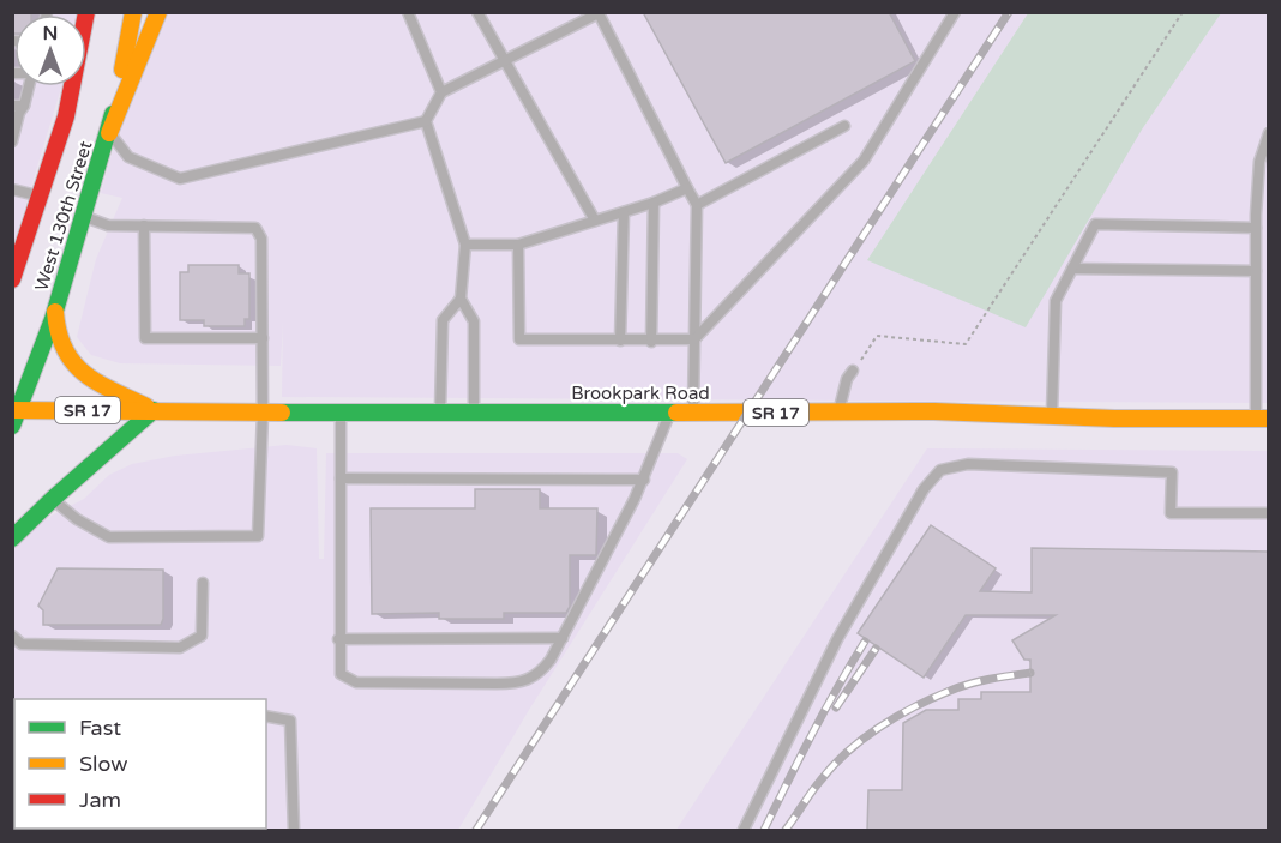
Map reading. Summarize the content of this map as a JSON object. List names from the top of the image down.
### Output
{
  "streets": {
    "main road": ["West 130th Street", "Brookpark Road", "SR 17"]
  },
  "crossings": [
    ["West 130th Street", "Brookpark Road"]
  ],
  "legend": ["Fast", "Slow", "Jam"],
  "north": "top"
}
